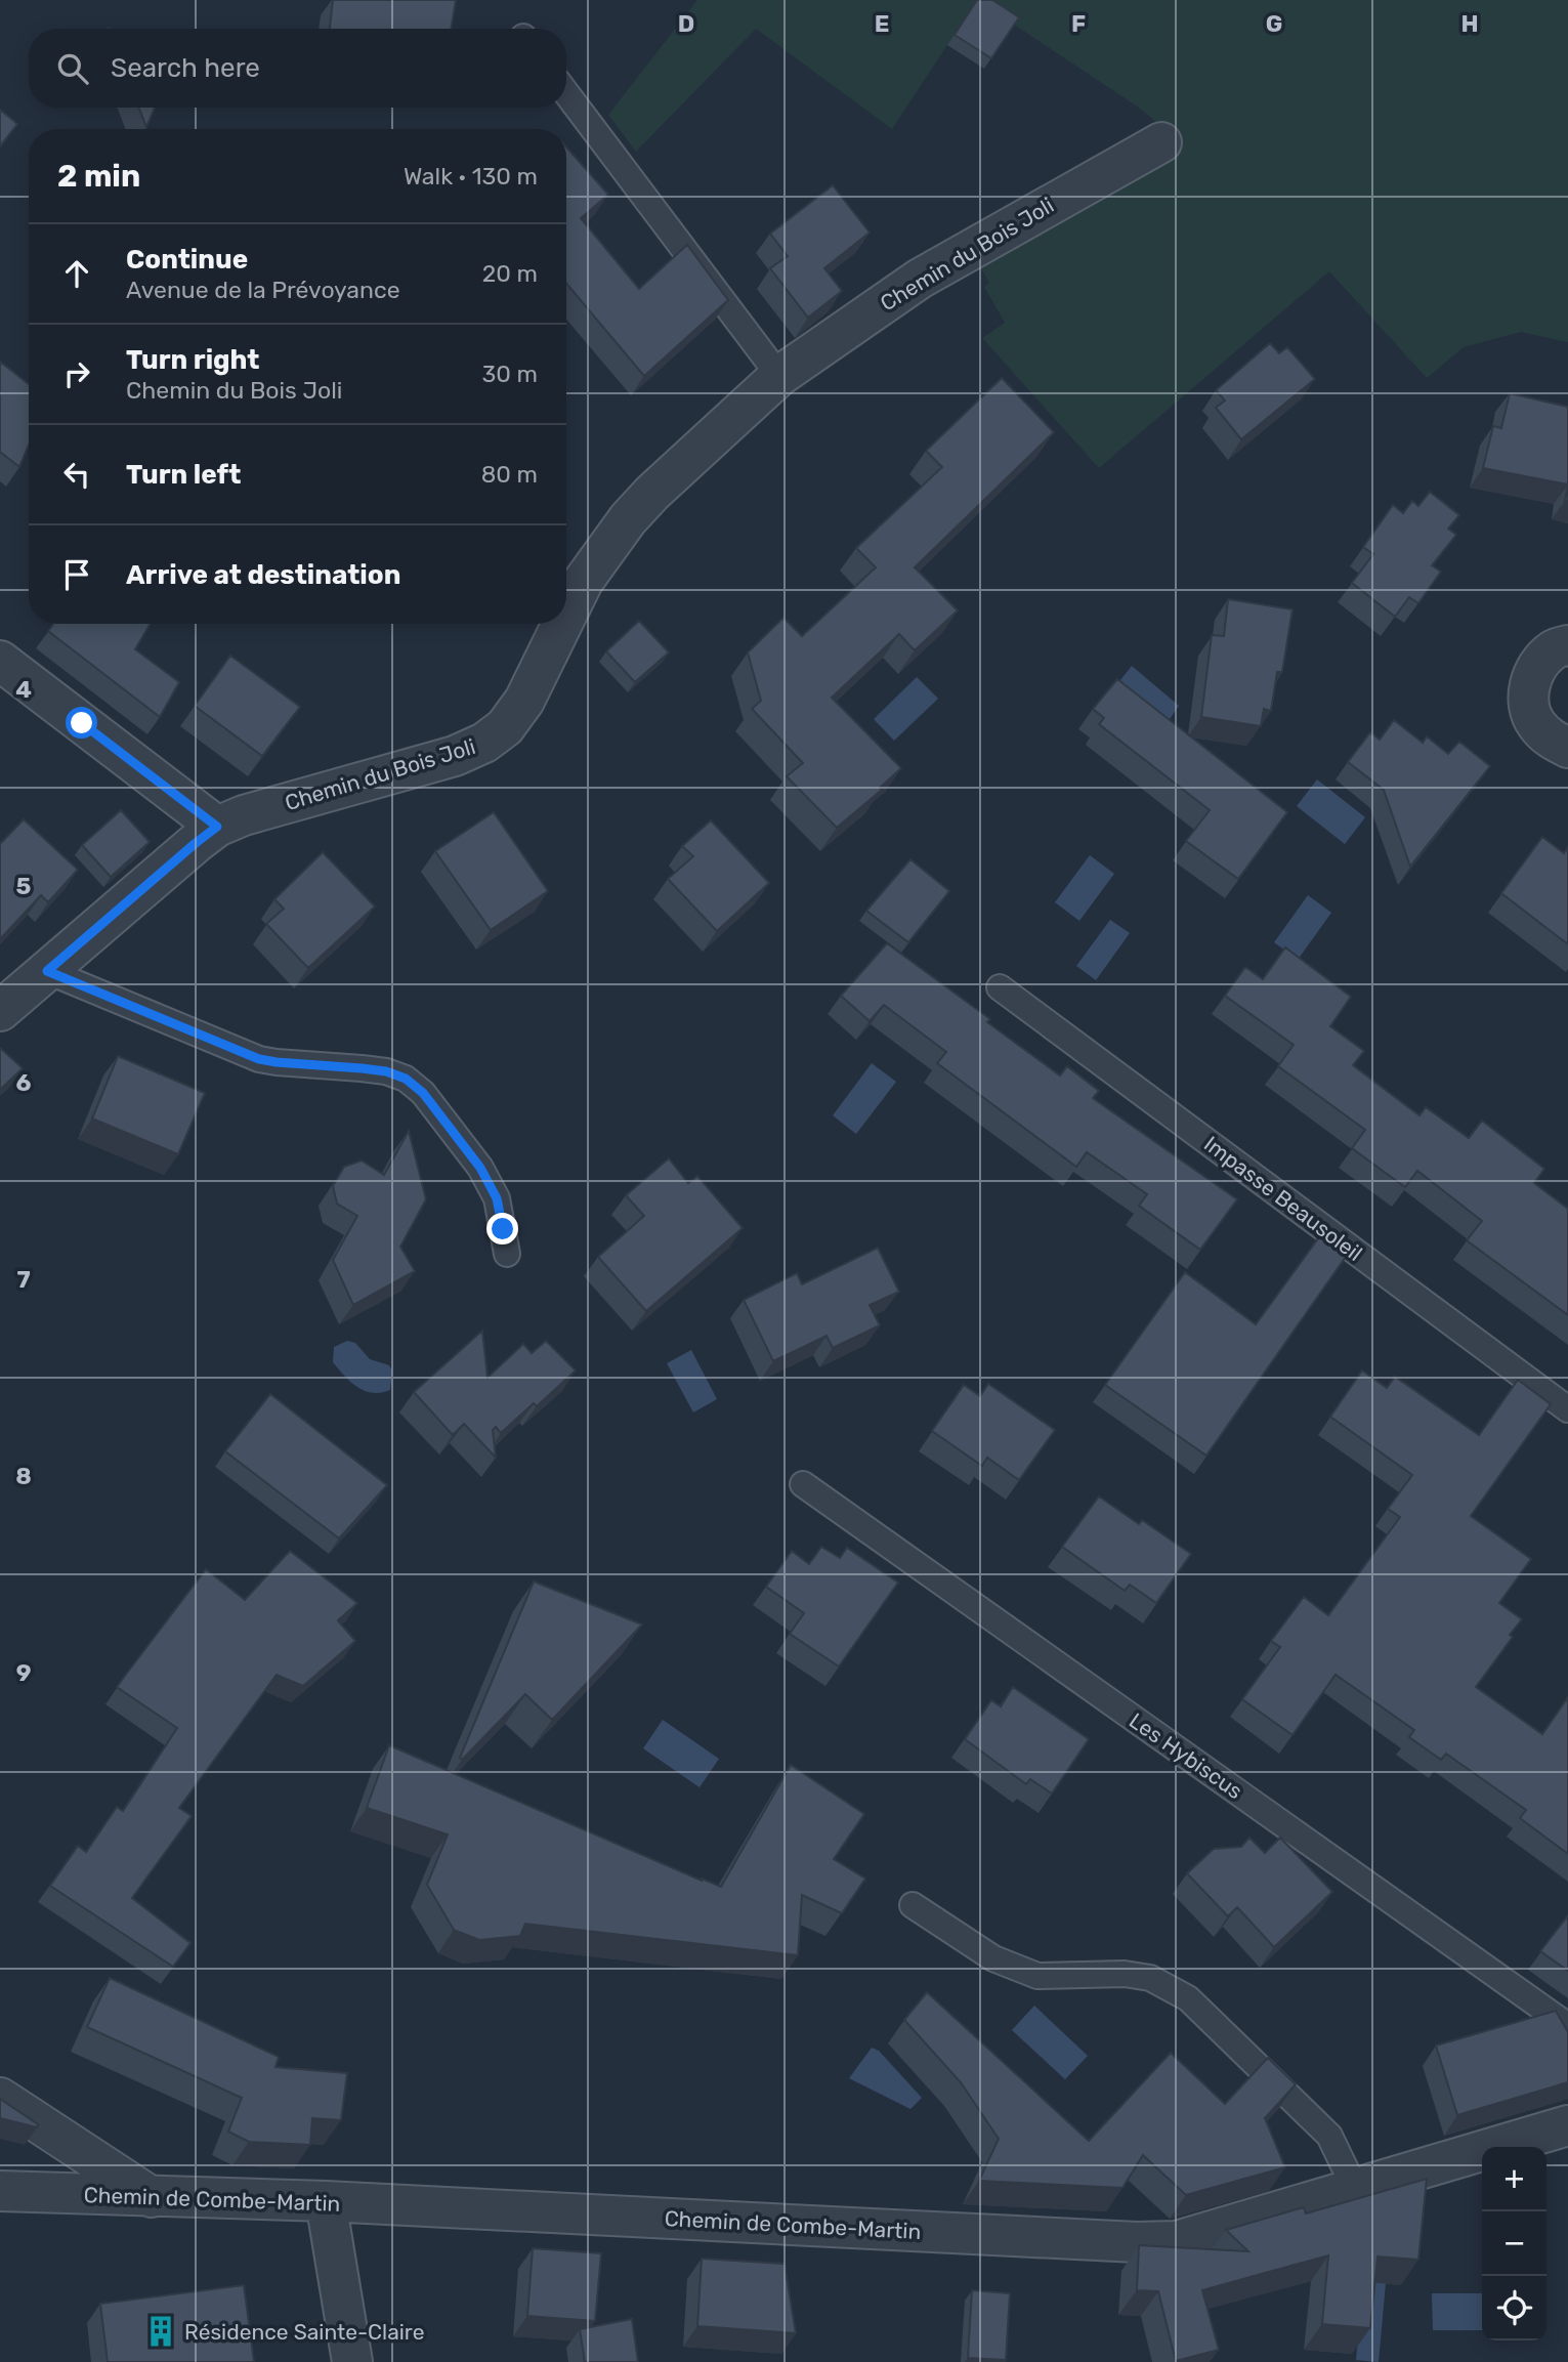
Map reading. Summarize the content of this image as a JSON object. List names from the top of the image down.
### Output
{
  "streets": {
    "street": ["Chemin du Bois Joli", "Chemin de Combe-Martin"],
    "lane": ["Impasse Beausoleil", "Les Hybiscus"]
  },
  "places": {
    "building": ["Résidence Sainte-Claire"]
  },
  "page": {
    "search": "Search here",
    "heading": ["2 min", "Walk · 130 m"],
    "list": [
      ["Continue", "Avenue de la Prévoyance", "20 m"],
      ["Turn right", "Chemin du Bois Joli", "30 m"],
      ["Turn left", "80 m"],
      "Arrive at destination"
    ],
    "map_buttons": ["+", "−"]
  },
  "grid": {
    "columns": [
      "D",
      "E",
      "F",
      "G",
      "H"
    ],
    "rows": [
      "4",
      "5",
      "6",
      "7",
      "8",
      "9"
    ]
  }
}
